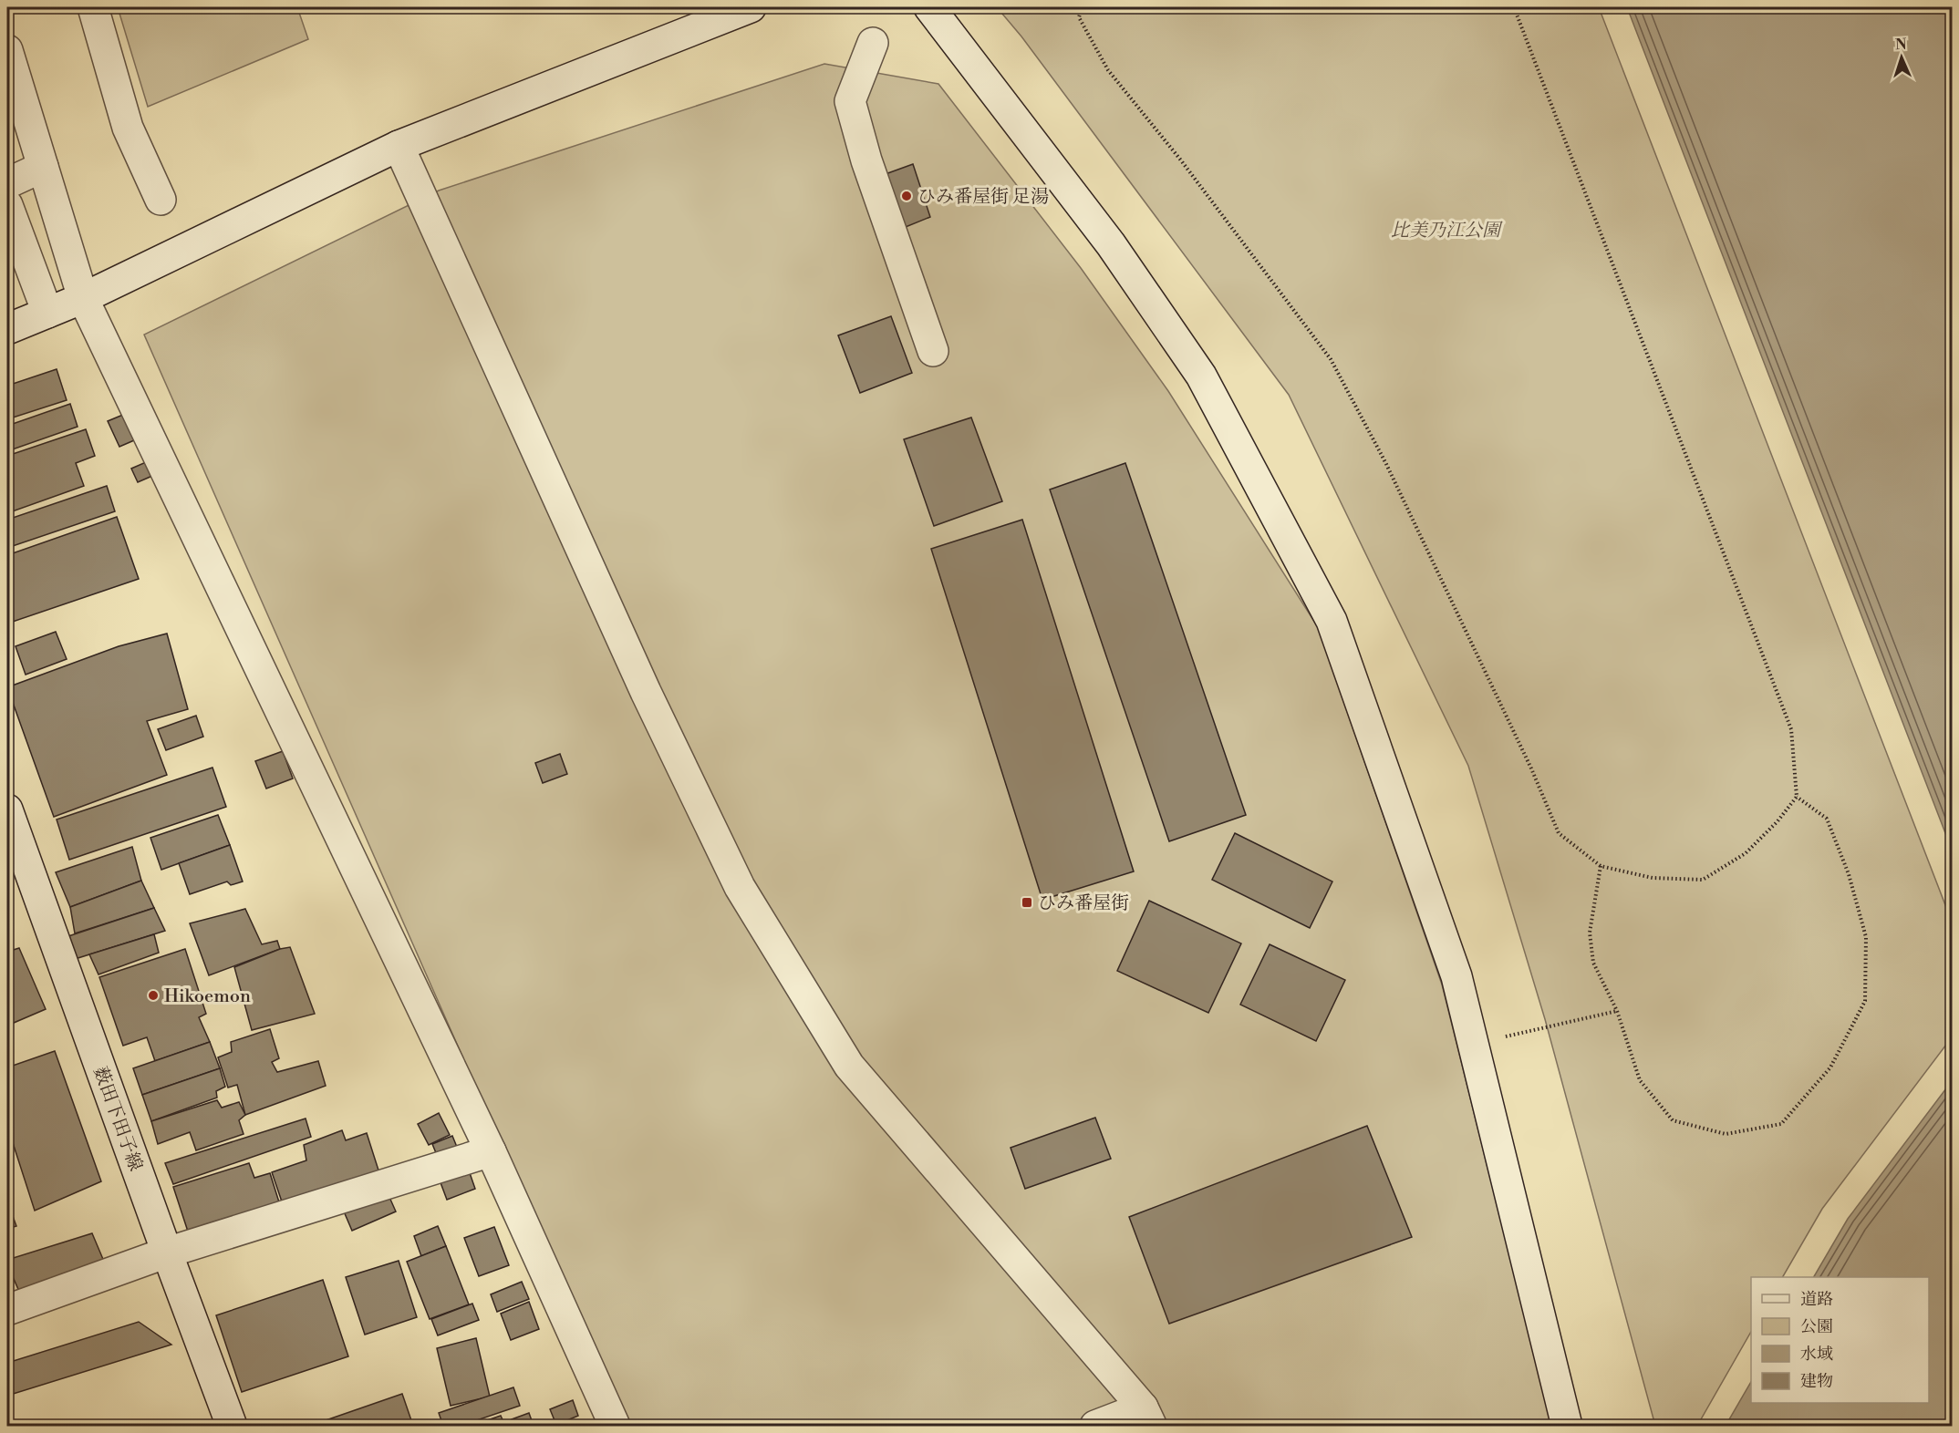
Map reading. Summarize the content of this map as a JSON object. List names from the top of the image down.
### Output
{
  "streets": {
    "street": ["薮田下田子線"]
  },
  "parks": ["比美乃江公園"],
  "places": {
    "other": ["ひみ番屋街 足湯", "Hikoemon"],
    "transit": ["ひみ番屋街"]
  },
  "legend": [
    "道路",
    "公園",
    "水域",
    "建物"
  ],
  "north": "top"
}
